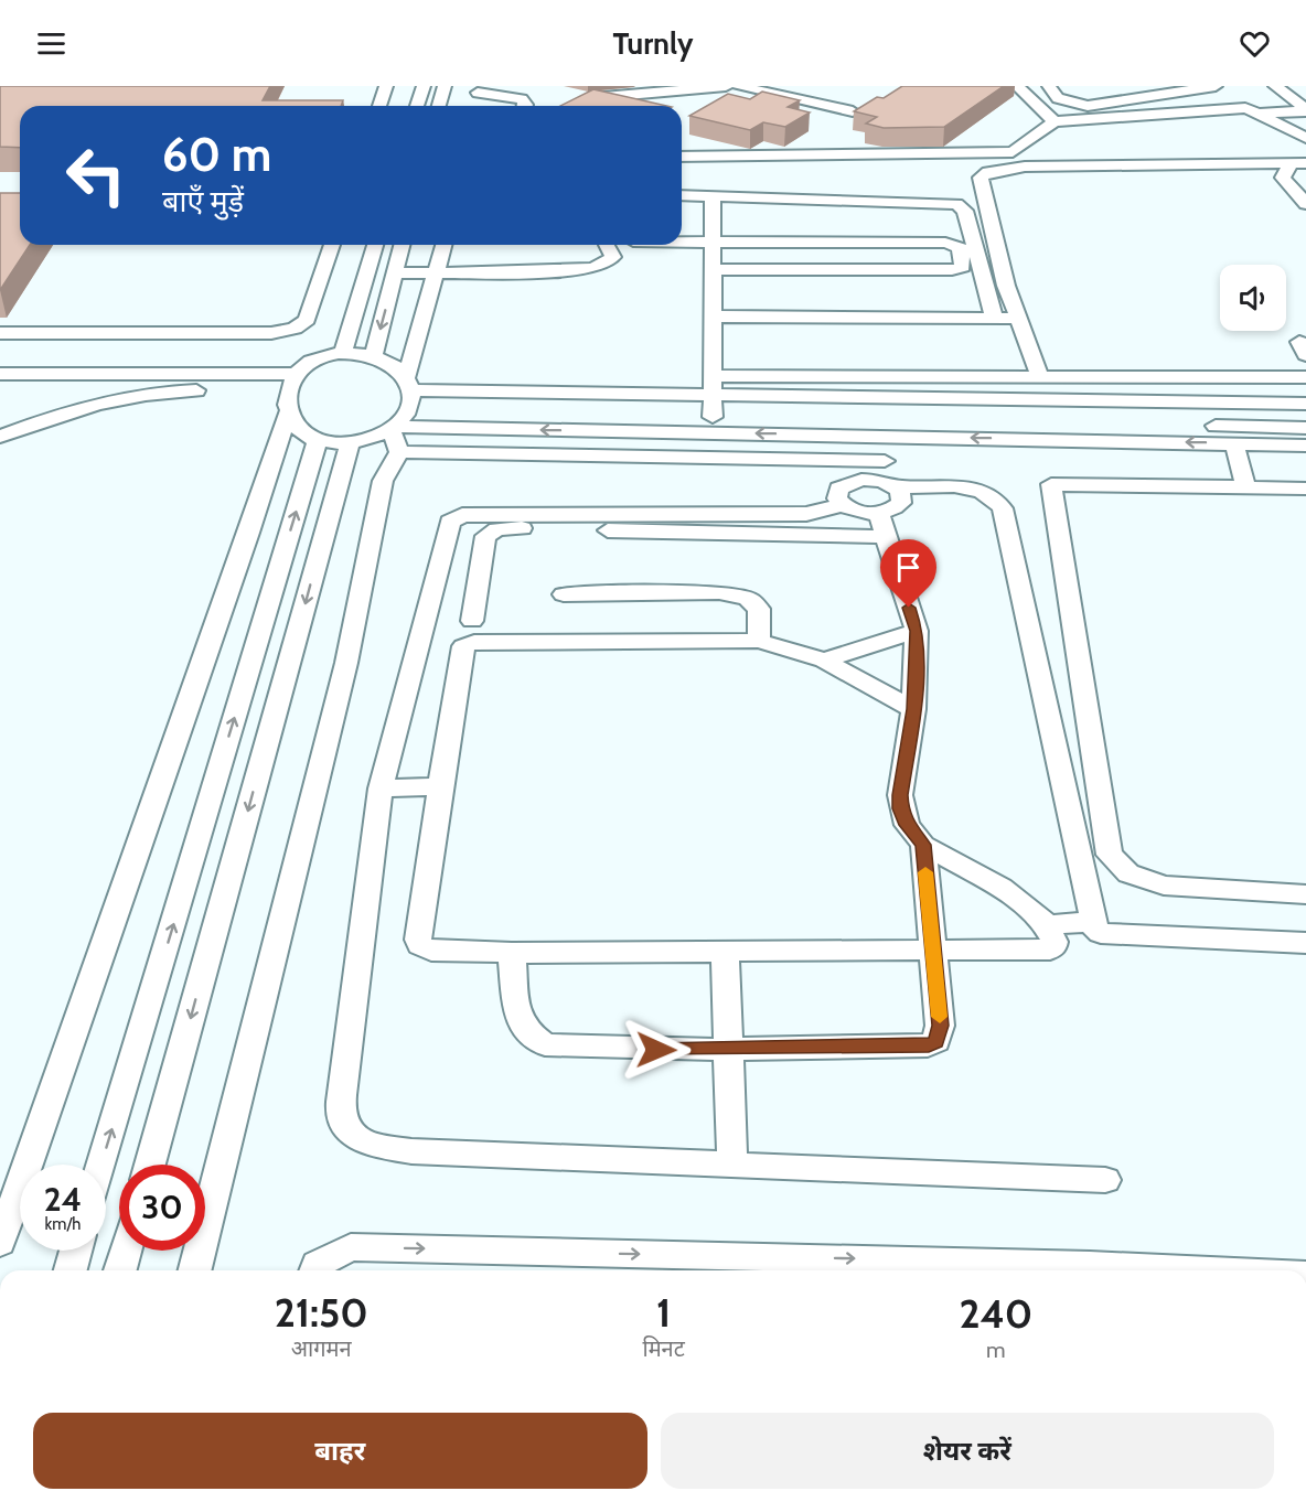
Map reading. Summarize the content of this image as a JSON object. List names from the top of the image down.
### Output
{
  "page": {
    "header": "Turnly",
    "turn": ["60 m", "बाएँ मुड़ें"],
    "speed": "24 km/h",
    "limit": "30",
    "eta": [
      "21:50",
      "आगमन",
      "1",
      "मिनट",
      "240",
      "m"
    ],
    "buttons": ["बाहर", "शेयर करें"]
  }
}
